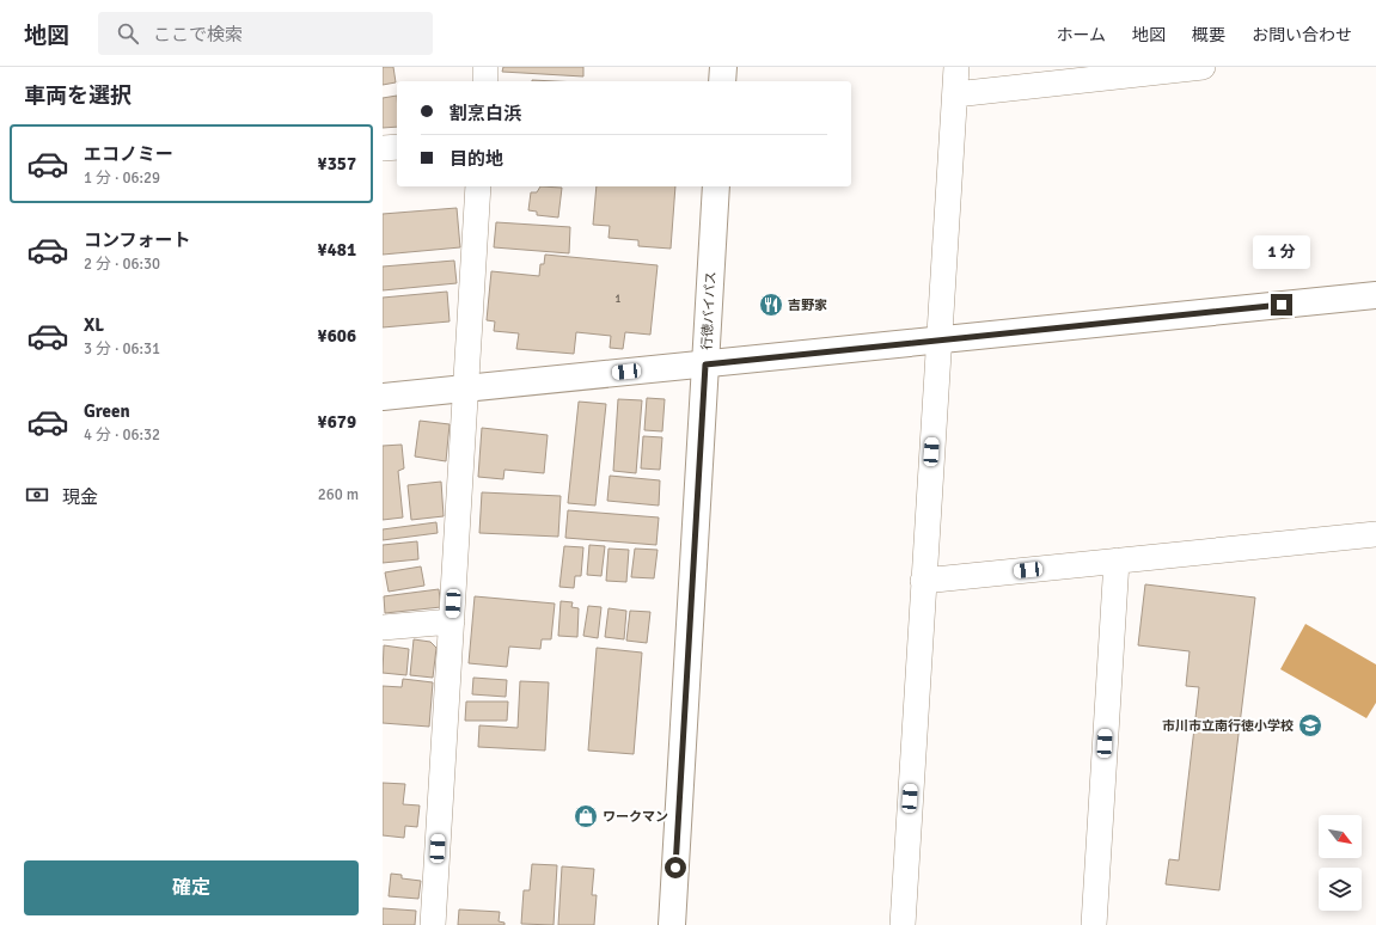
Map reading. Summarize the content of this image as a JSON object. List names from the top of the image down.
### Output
{
  "streets": {
    "street": ["行徳バイパス"]
  },
  "places": {
    "restaurant": ["吉野家"],
    "school or university": ["市川市立南行徳小学校"],
    "shop": ["ワークマン"]
  },
  "house_numbers": ["1"],
  "north": "bottom right",
  "page": {
    "header": "地図",
    "search": "ここで検索",
    "nav": [
      "ホーム",
      "地図",
      "概要",
      "お問い合わせ"
    ],
    "heading": "車両を選択",
    "banner": ["割烹白浜", "目的地"],
    "list": [
      {
        "name": "エコノミー",
        "note": "1 分 · 06:29",
        "value": "¥357"
      },
      {
        "name": "コンフォート",
        "note": "2 分 · 06:30",
        "value": "¥481"
      },
      {
        "name": "XL",
        "note": "3 分 · 06:31",
        "value": "¥606"
      },
      {
        "name": "Green",
        "note": "4 分 · 06:32",
        "value": "¥679"
      }
    ],
    "bubble": "1 分",
    "pay": ["現金", "260 m"],
    "buttons": "確定"
  }
}
